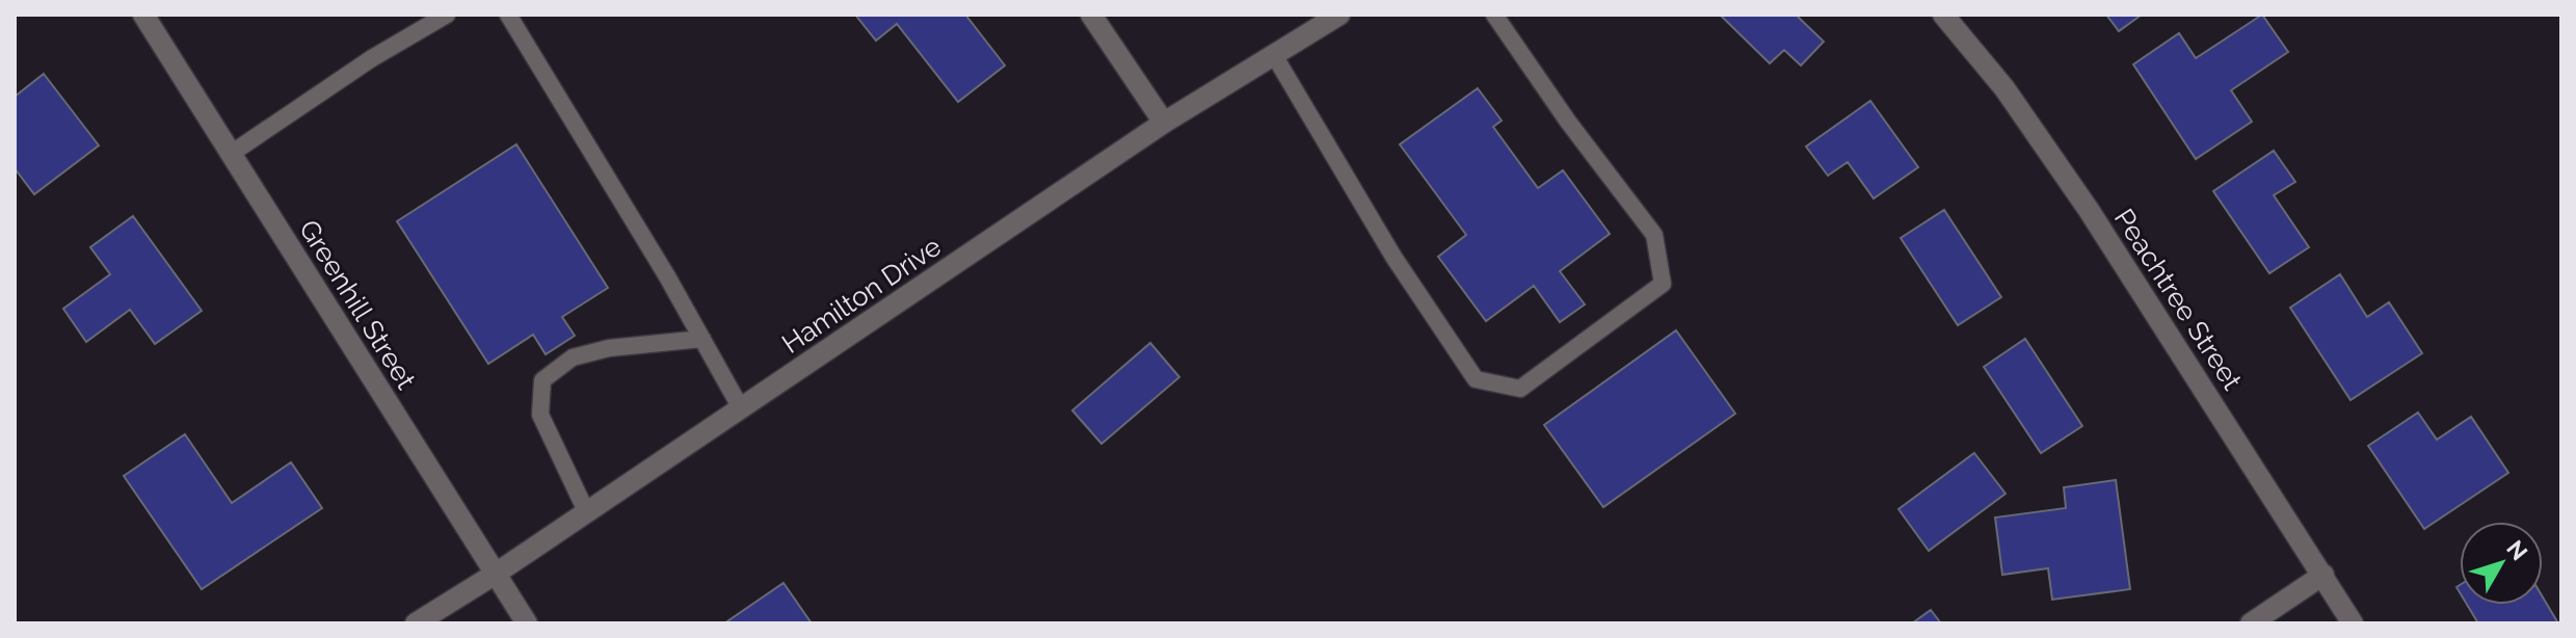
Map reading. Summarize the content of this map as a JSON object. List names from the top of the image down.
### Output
{
  "streets": {
    "street": ["Hamilton Drive", "Peachtree Street", "Greenhill Street"]
  },
  "crossings": [
    ["Hamilton Drive", "Greenhill Street"]
  ],
  "north": "top right"
}
